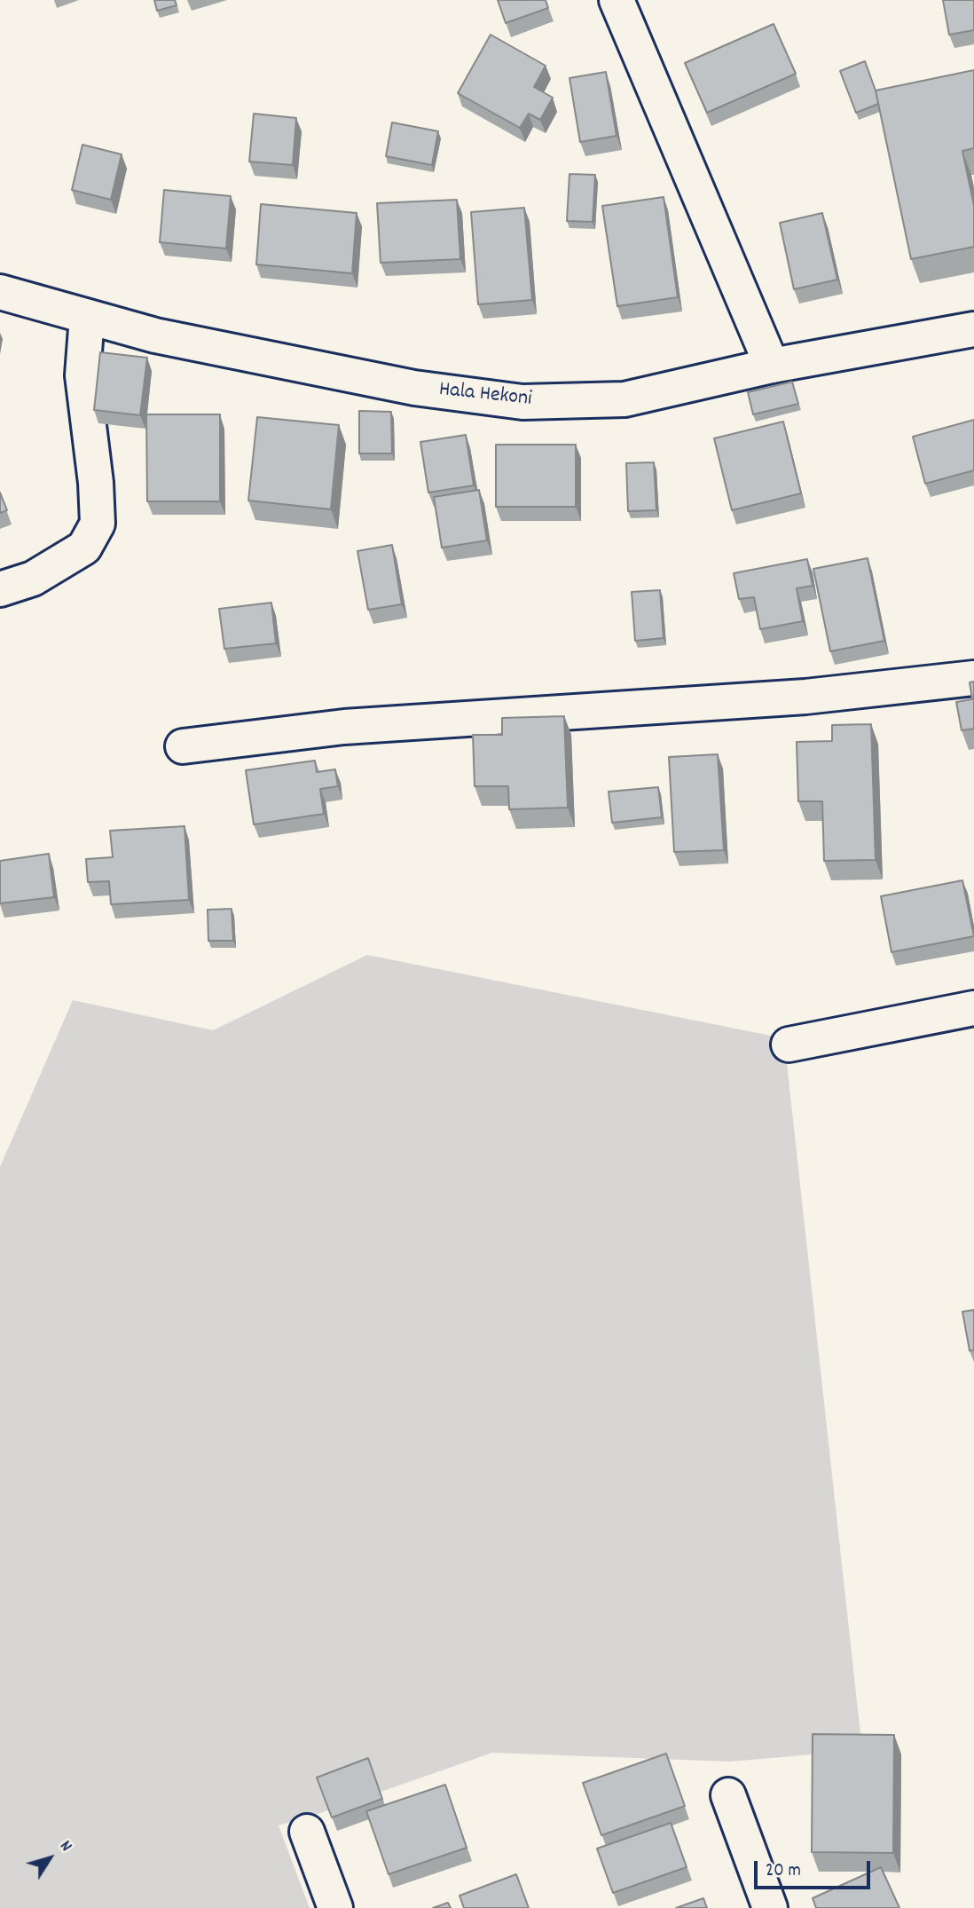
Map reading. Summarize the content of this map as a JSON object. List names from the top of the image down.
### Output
{
  "streets": {
    "street": ["Hala Hekoni"]
  },
  "scale_bar": "20 m",
  "north": "top right"
}
